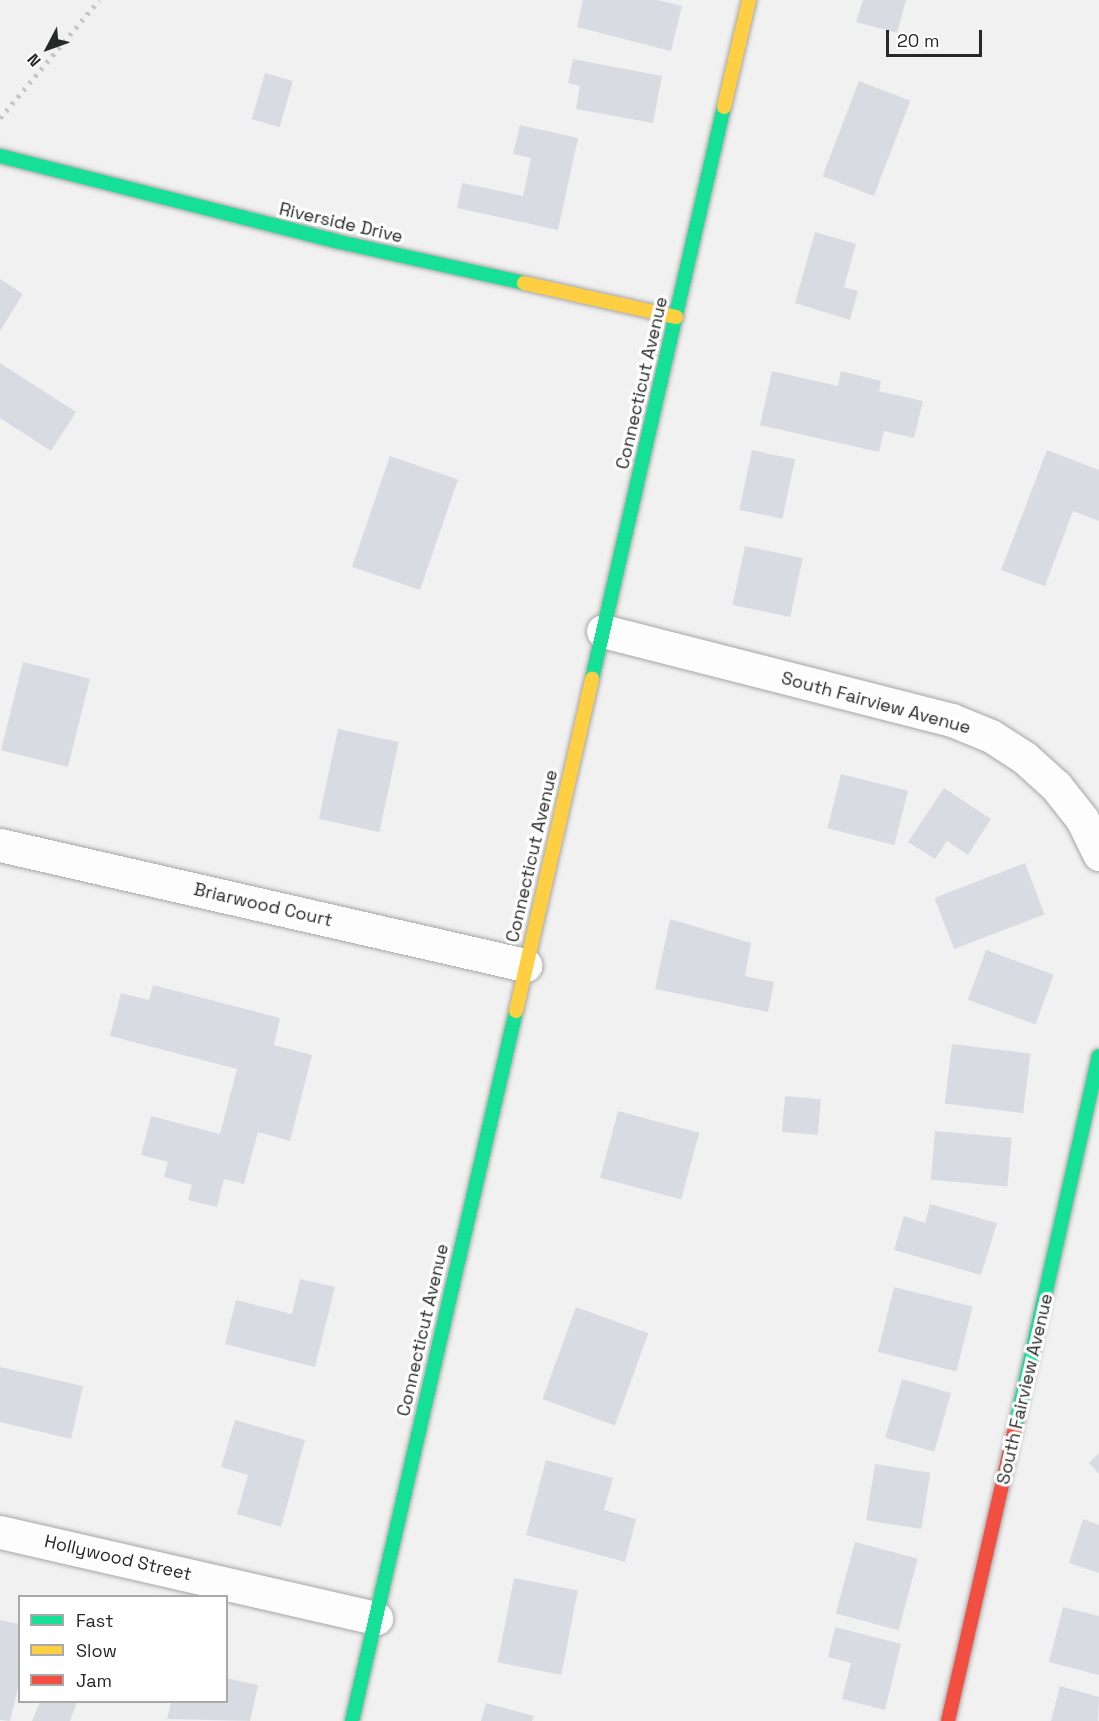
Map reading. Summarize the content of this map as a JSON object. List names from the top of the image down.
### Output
{
  "streets": {
    "street": [
      "Riverside Drive",
      "Connecticut Avenue",
      "South Fairview Avenue",
      "Briarwood Court",
      "Hollywood Street"
    ]
  },
  "crossings": [
    ["Riverside Drive", "Connecticut Avenue"],
    ["Connecticut Avenue", "South Fairview Avenue"],
    ["Connecticut Avenue", "Briarwood Court"],
    ["Connecticut Avenue", "Hollywood Street"]
  ],
  "legend": ["Fast", "Slow", "Jam"],
  "scale_bar": "20 m",
  "north": "bottom left"
}
